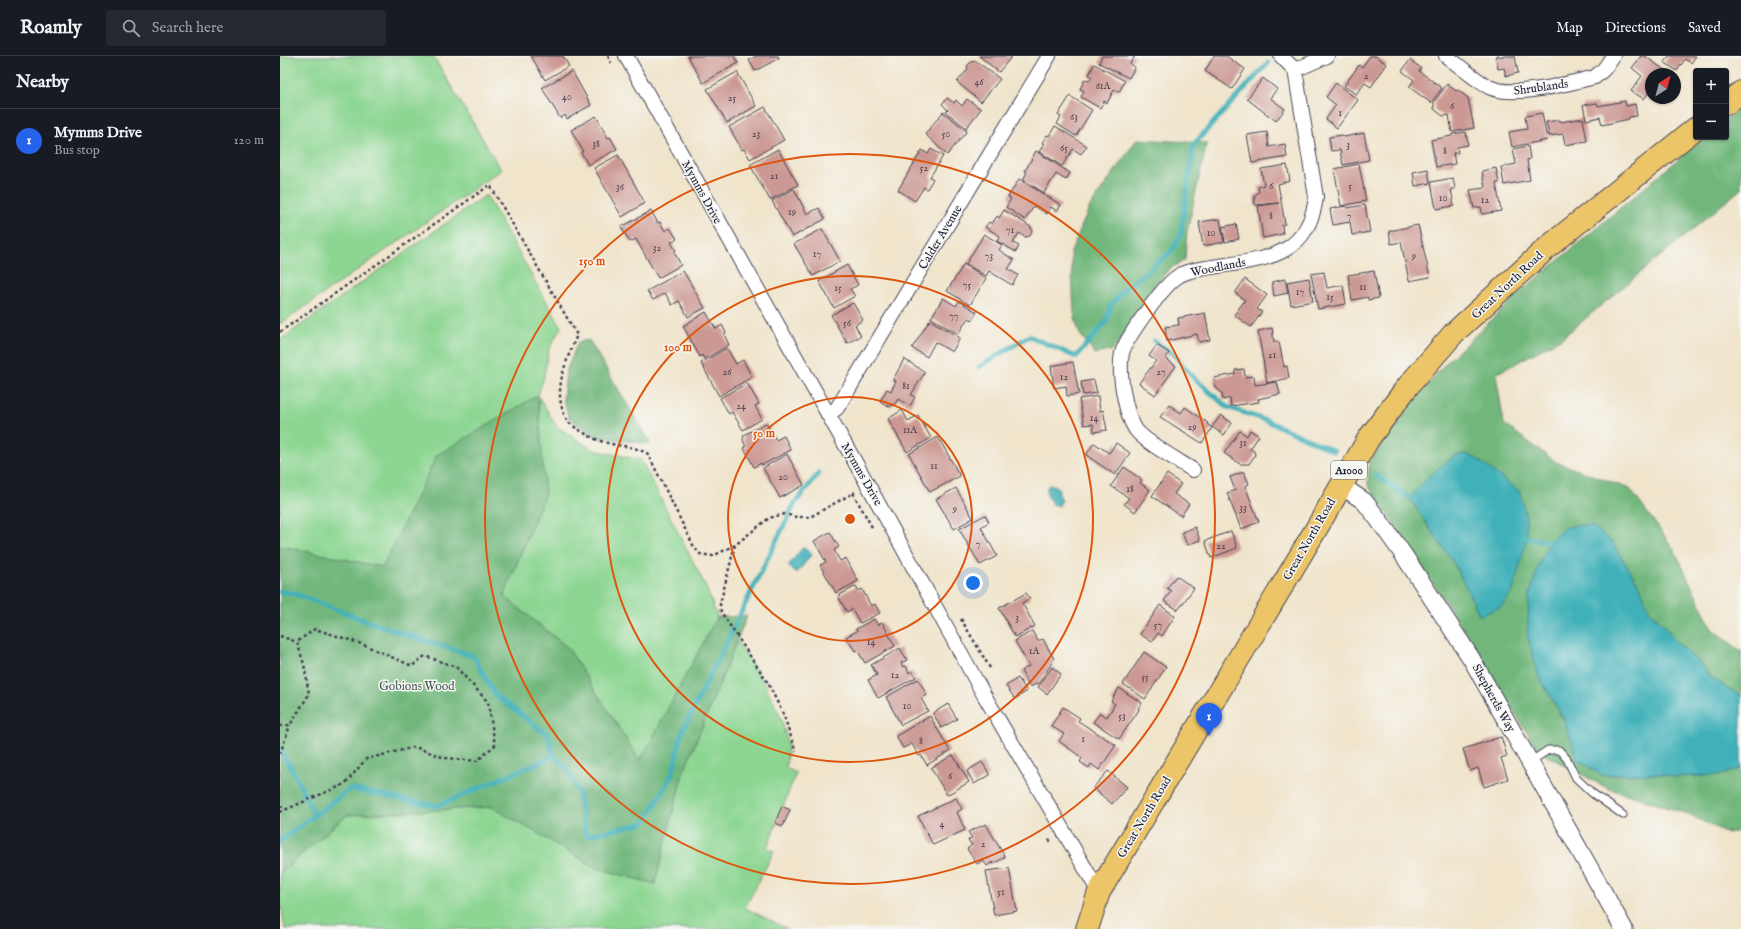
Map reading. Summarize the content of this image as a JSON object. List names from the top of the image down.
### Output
{
  "streets": {
    "main road": ["Great North Road", "A1000"],
    "street": [
      "Shrublands",
      "Mymms Drive",
      "Calder Avenue",
      "Woodlands",
      "Shepherds Way"
    ]
  },
  "crossings": [
    ["Mymms Drive", "Calder Avenue"],
    ["Mymms Drive", "Great North Road"],
    ["Great North Road", "Shepherds Way"]
  ],
  "parks": ["Gobions Wood"],
  "house_numbers": [
    "2",
    "46",
    "61A",
    "40",
    "25",
    "6",
    "1",
    "63",
    "23",
    "50",
    "38",
    "3",
    "65",
    "8",
    "52",
    "21",
    "6",
    "5",
    "36",
    "10",
    "12",
    "19",
    "8",
    "7",
    "71",
    "10",
    "32",
    "17",
    "73",
    "9",
    "75",
    "11",
    "15",
    "17",
    "15",
    "77",
    "56",
    "21",
    "26",
    "27",
    "12",
    "81",
    "24",
    "14",
    "29",
    "11A",
    "31",
    "11",
    "20",
    "18",
    "33",
    "9",
    "7",
    "22",
    "3",
    "57",
    "14",
    "1A",
    "12",
    "55",
    "10",
    "53",
    "1",
    "8",
    "6",
    "4",
    "2",
    "51"
  ],
  "north": "top right",
  "page": {
    "header": "Roamly",
    "search": "Search here",
    "nav": ["Map", "Directions", "Saved"],
    "heading": "Nearby",
    "map_buttons": ["+", "−"],
    "list": [
      {
        "mark": "1",
        "name": "Mymms Drive",
        "note": "Bus stop",
        "value": "120 m"
      }
    ],
    "pins": "1"
  },
  "rings": ["150 m", "100 m", "50 m"]
}
